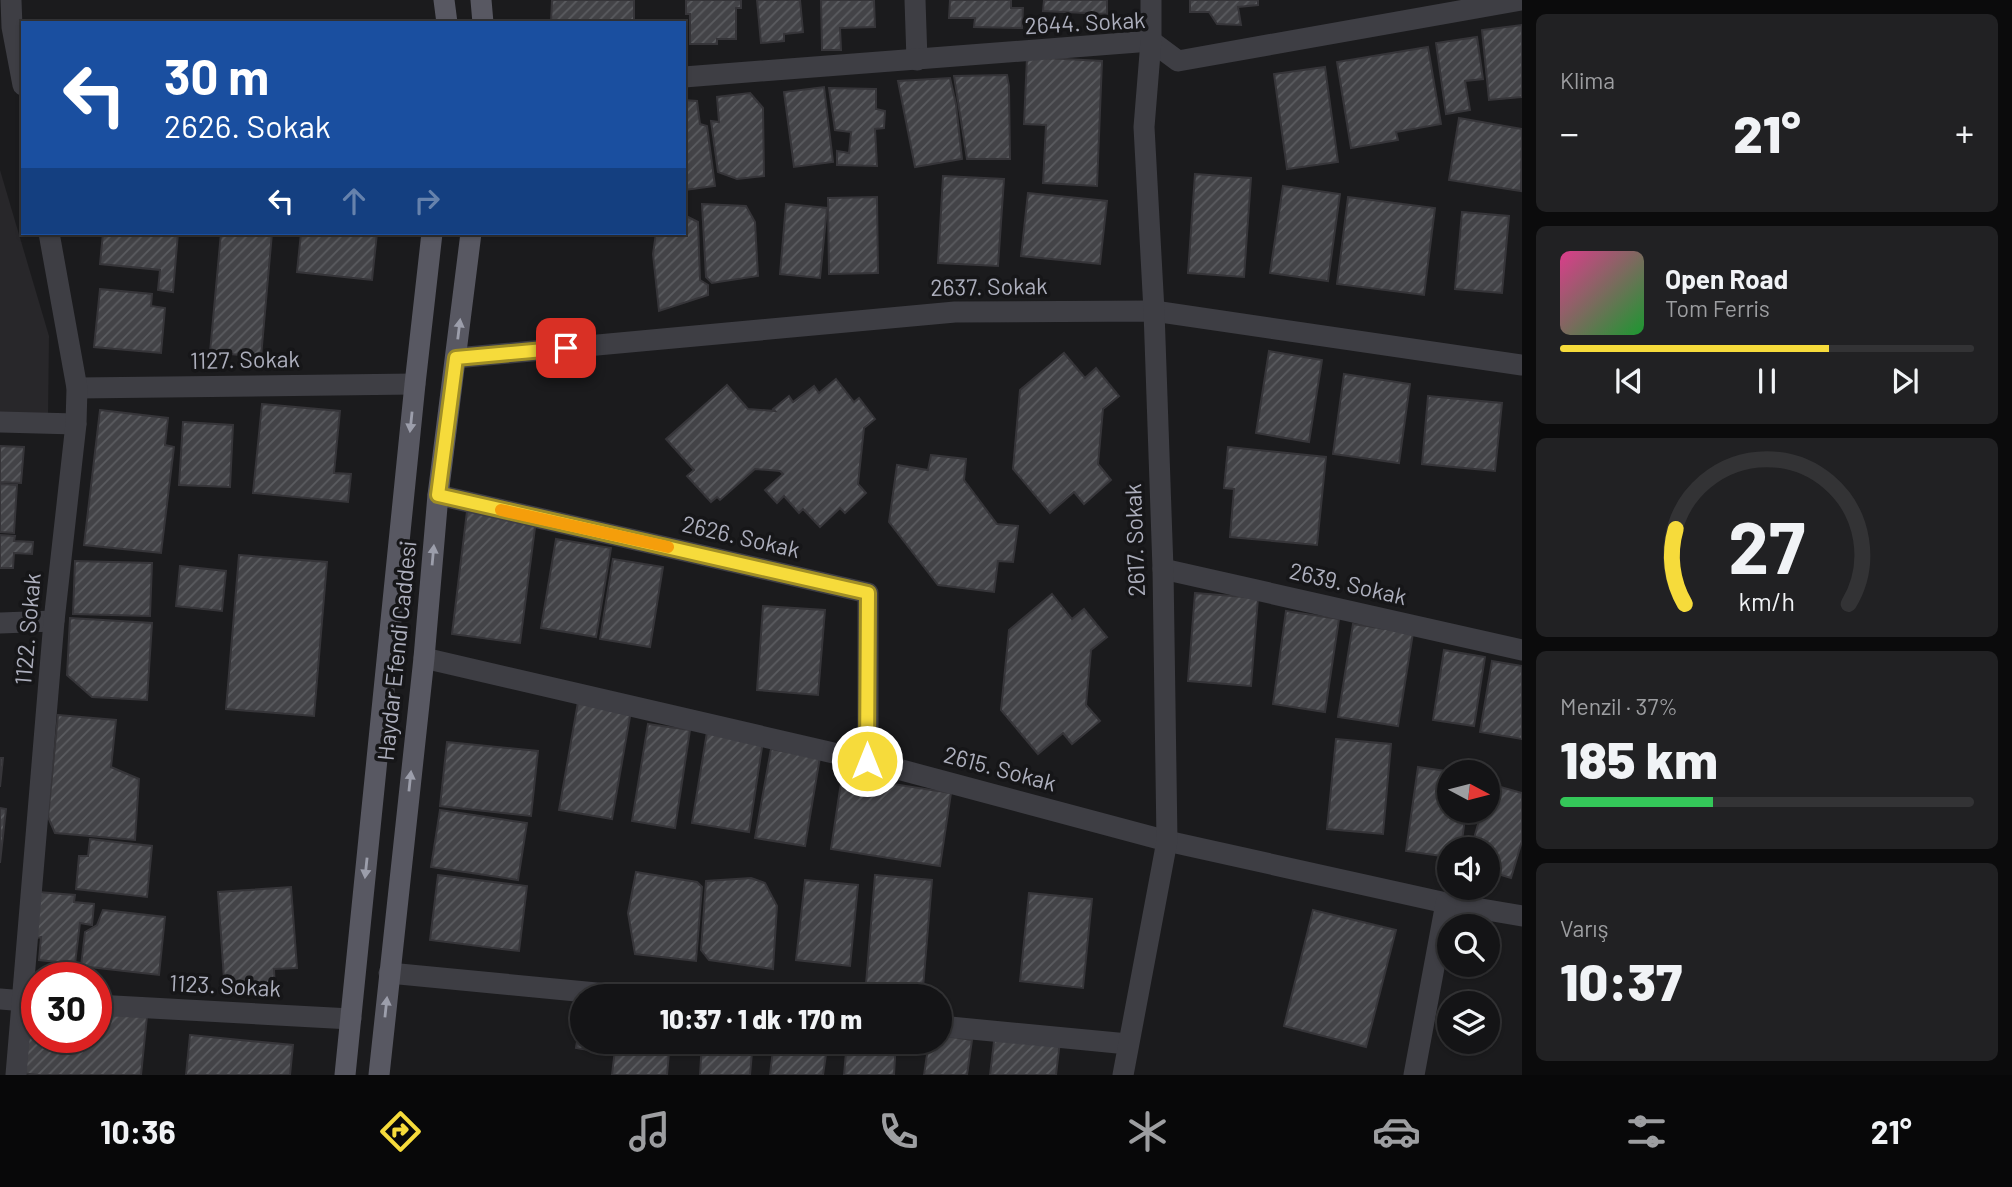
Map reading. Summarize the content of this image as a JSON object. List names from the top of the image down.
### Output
{
  "streets": {
    "main road": ["Haydar Efendi Caddesi"],
    "street": [
      "2644. Sokak",
      "2637. Sokak",
      "1127. Sokak",
      "2626. Sokak",
      "2617. Sokak",
      "2639. Sokak",
      "1122. Sokak",
      "2615. Sokak",
      "1123. Sokak"
    ]
  },
  "crossings": [
    ["2644. Sokak", "2617. Sokak"],
    ["2637. Sokak", "2617. Sokak"],
    ["2637. Sokak", "Haydar Efendi Caddesi"],
    ["1127. Sokak", "1122. Sokak"],
    ["1127. Sokak", "Haydar Efendi Caddesi"],
    ["2626. Sokak", "Haydar Efendi Caddesi"],
    ["2626. Sokak", "2615. Sokak"],
    ["2617. Sokak", "2639. Sokak"],
    ["2617. Sokak", "2615. Sokak"],
    ["Haydar Efendi Caddesi", "2615. Sokak"],
    ["Haydar Efendi Caddesi", "1123. Sokak"]
  ],
  "north": "right",
  "page": {
    "tile": [
      "Klima",
      ["Menzil · 37%", "185 km"],
      ["Varış", "10:37"]
    ],
    "turn": ["30 m", "2626. Sokak"],
    "heat": ["−", "21°", "+"],
    "song": ["Open Road", "Tom Ferris"],
    "limit": "30",
    "trip": "10:37 · 1 dk · 170 m",
    "tabs": ["10:36", "21°"],
    "gauge": ["27", "km/h"]
  }
}
